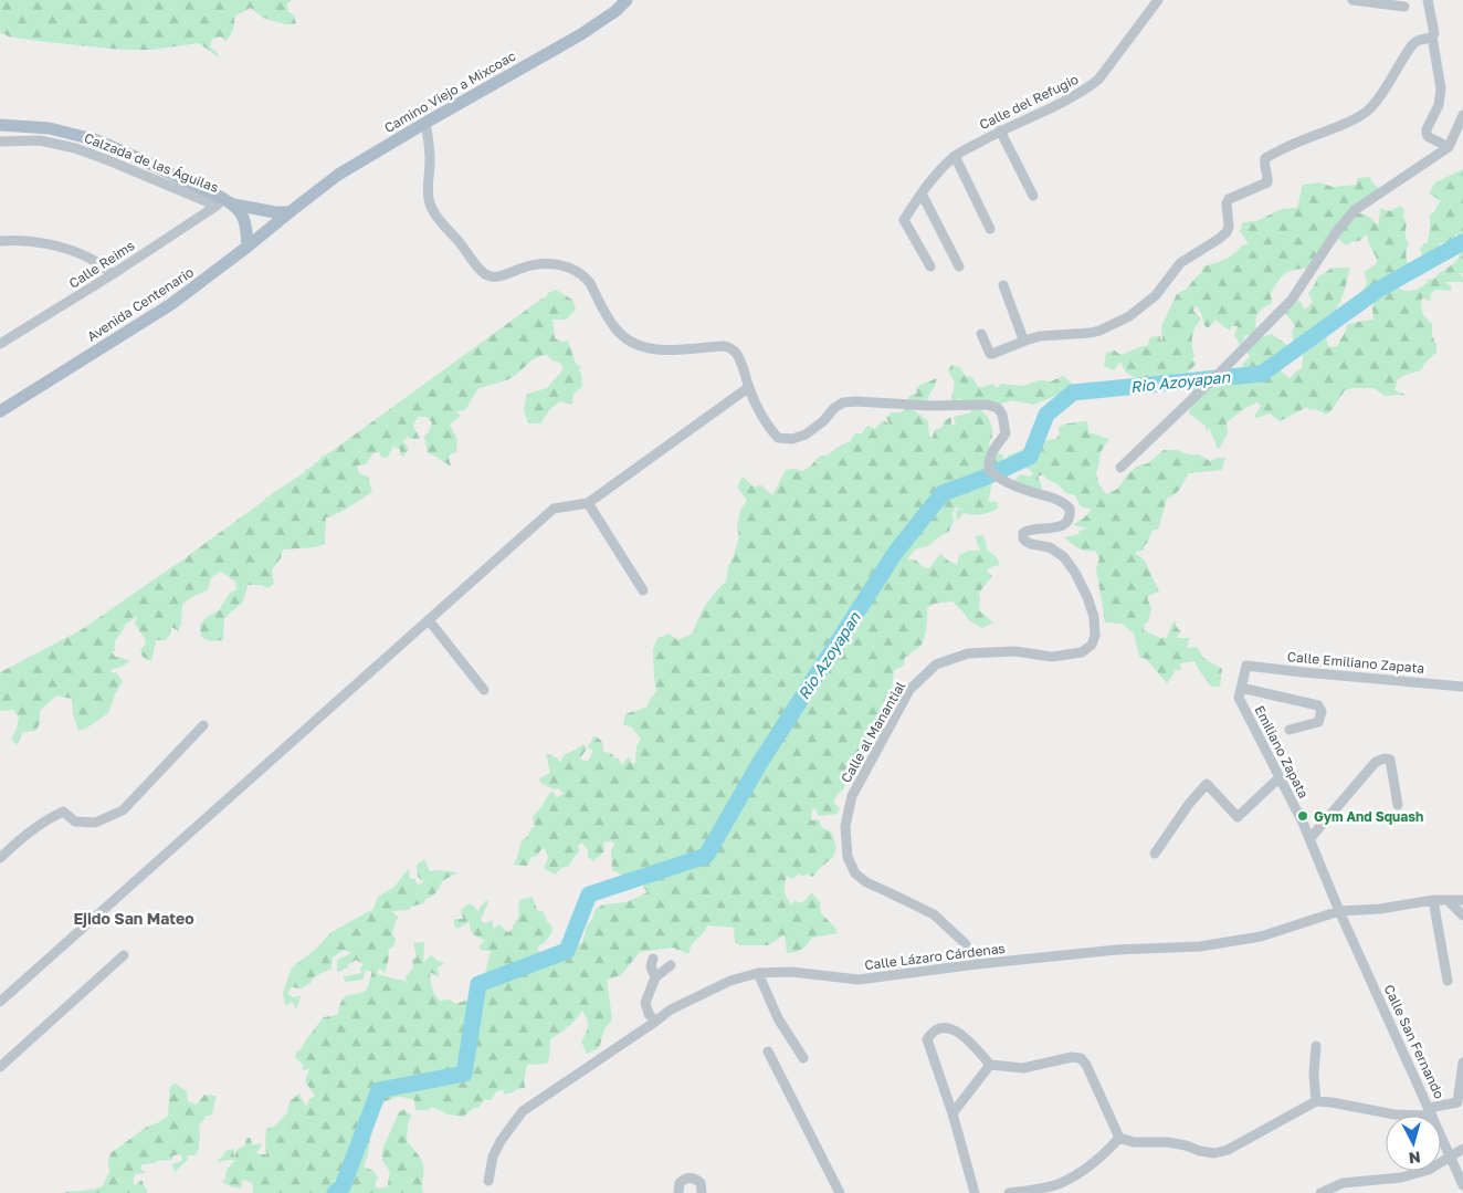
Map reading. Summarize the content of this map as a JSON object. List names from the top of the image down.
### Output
{
  "streets": {
    "main road": ["Camino Viejo a Mixcoac", "Calzada de las Águilas", "Avenida Centenario"],
    "street": [
      "Calle del Refugio",
      "Calle Reims",
      "Calle Emiliano Zapata",
      "Calle al Manantial",
      "Emiliano Zapata",
      "Calle Lázaro Cárdenas",
      "Calle San Fernando"
    ]
  },
  "crossings": [
    ["Camino Viejo a Mixcoac", "Calzada de las Águilas"],
    ["Camino Viejo a Mixcoac", "Avenida Centenario"],
    ["Calzada de las Águilas", "Calle Reims"],
    ["Calzada de las Águilas", "Avenida Centenario"],
    ["Calle Emiliano Zapata", "Emiliano Zapata"],
    ["Calle al Manantial", "Calle Lázaro Cárdenas"],
    ["Emiliano Zapata", "Calle Lázaro Cárdenas"],
    ["Emiliano Zapata", "Calle San Fernando"],
    ["Calle Lázaro Cárdenas", "Calle San Fernando"]
  ],
  "districts": ["Ejido San Mateo"],
  "water": ["Rio Azoyapan"],
  "places": ["Gym And Squash"],
  "north": "bottom"
}
